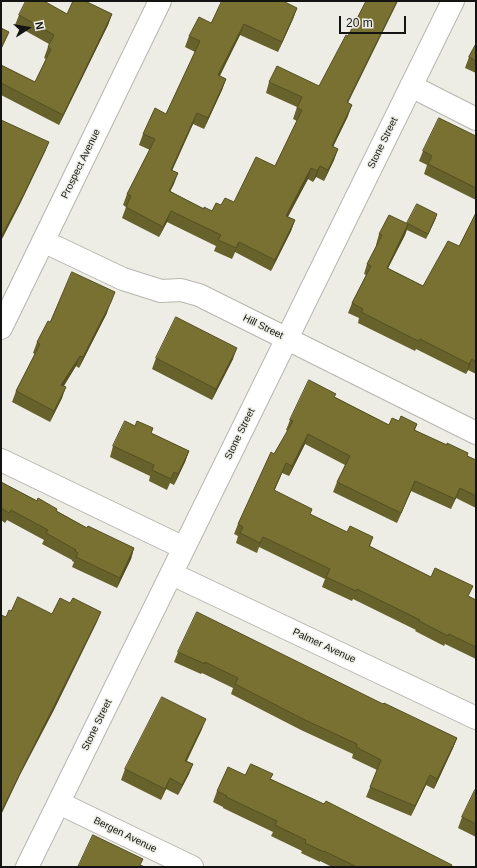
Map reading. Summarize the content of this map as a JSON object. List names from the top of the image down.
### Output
{
  "streets": {
    "street": [
      "Stone Street",
      "Prospect Avenue",
      "Hill Street",
      "Palmer Avenue",
      "Bergen Avenue"
    ]
  },
  "crossings": [
    ["Stone Street", "Hill Street"],
    ["Stone Street", "Palmer Avenue"],
    ["Stone Street", "Bergen Avenue"],
    ["Prospect Avenue", "Hill Street"]
  ],
  "scale_bar": "20 m",
  "north": "right"
}
